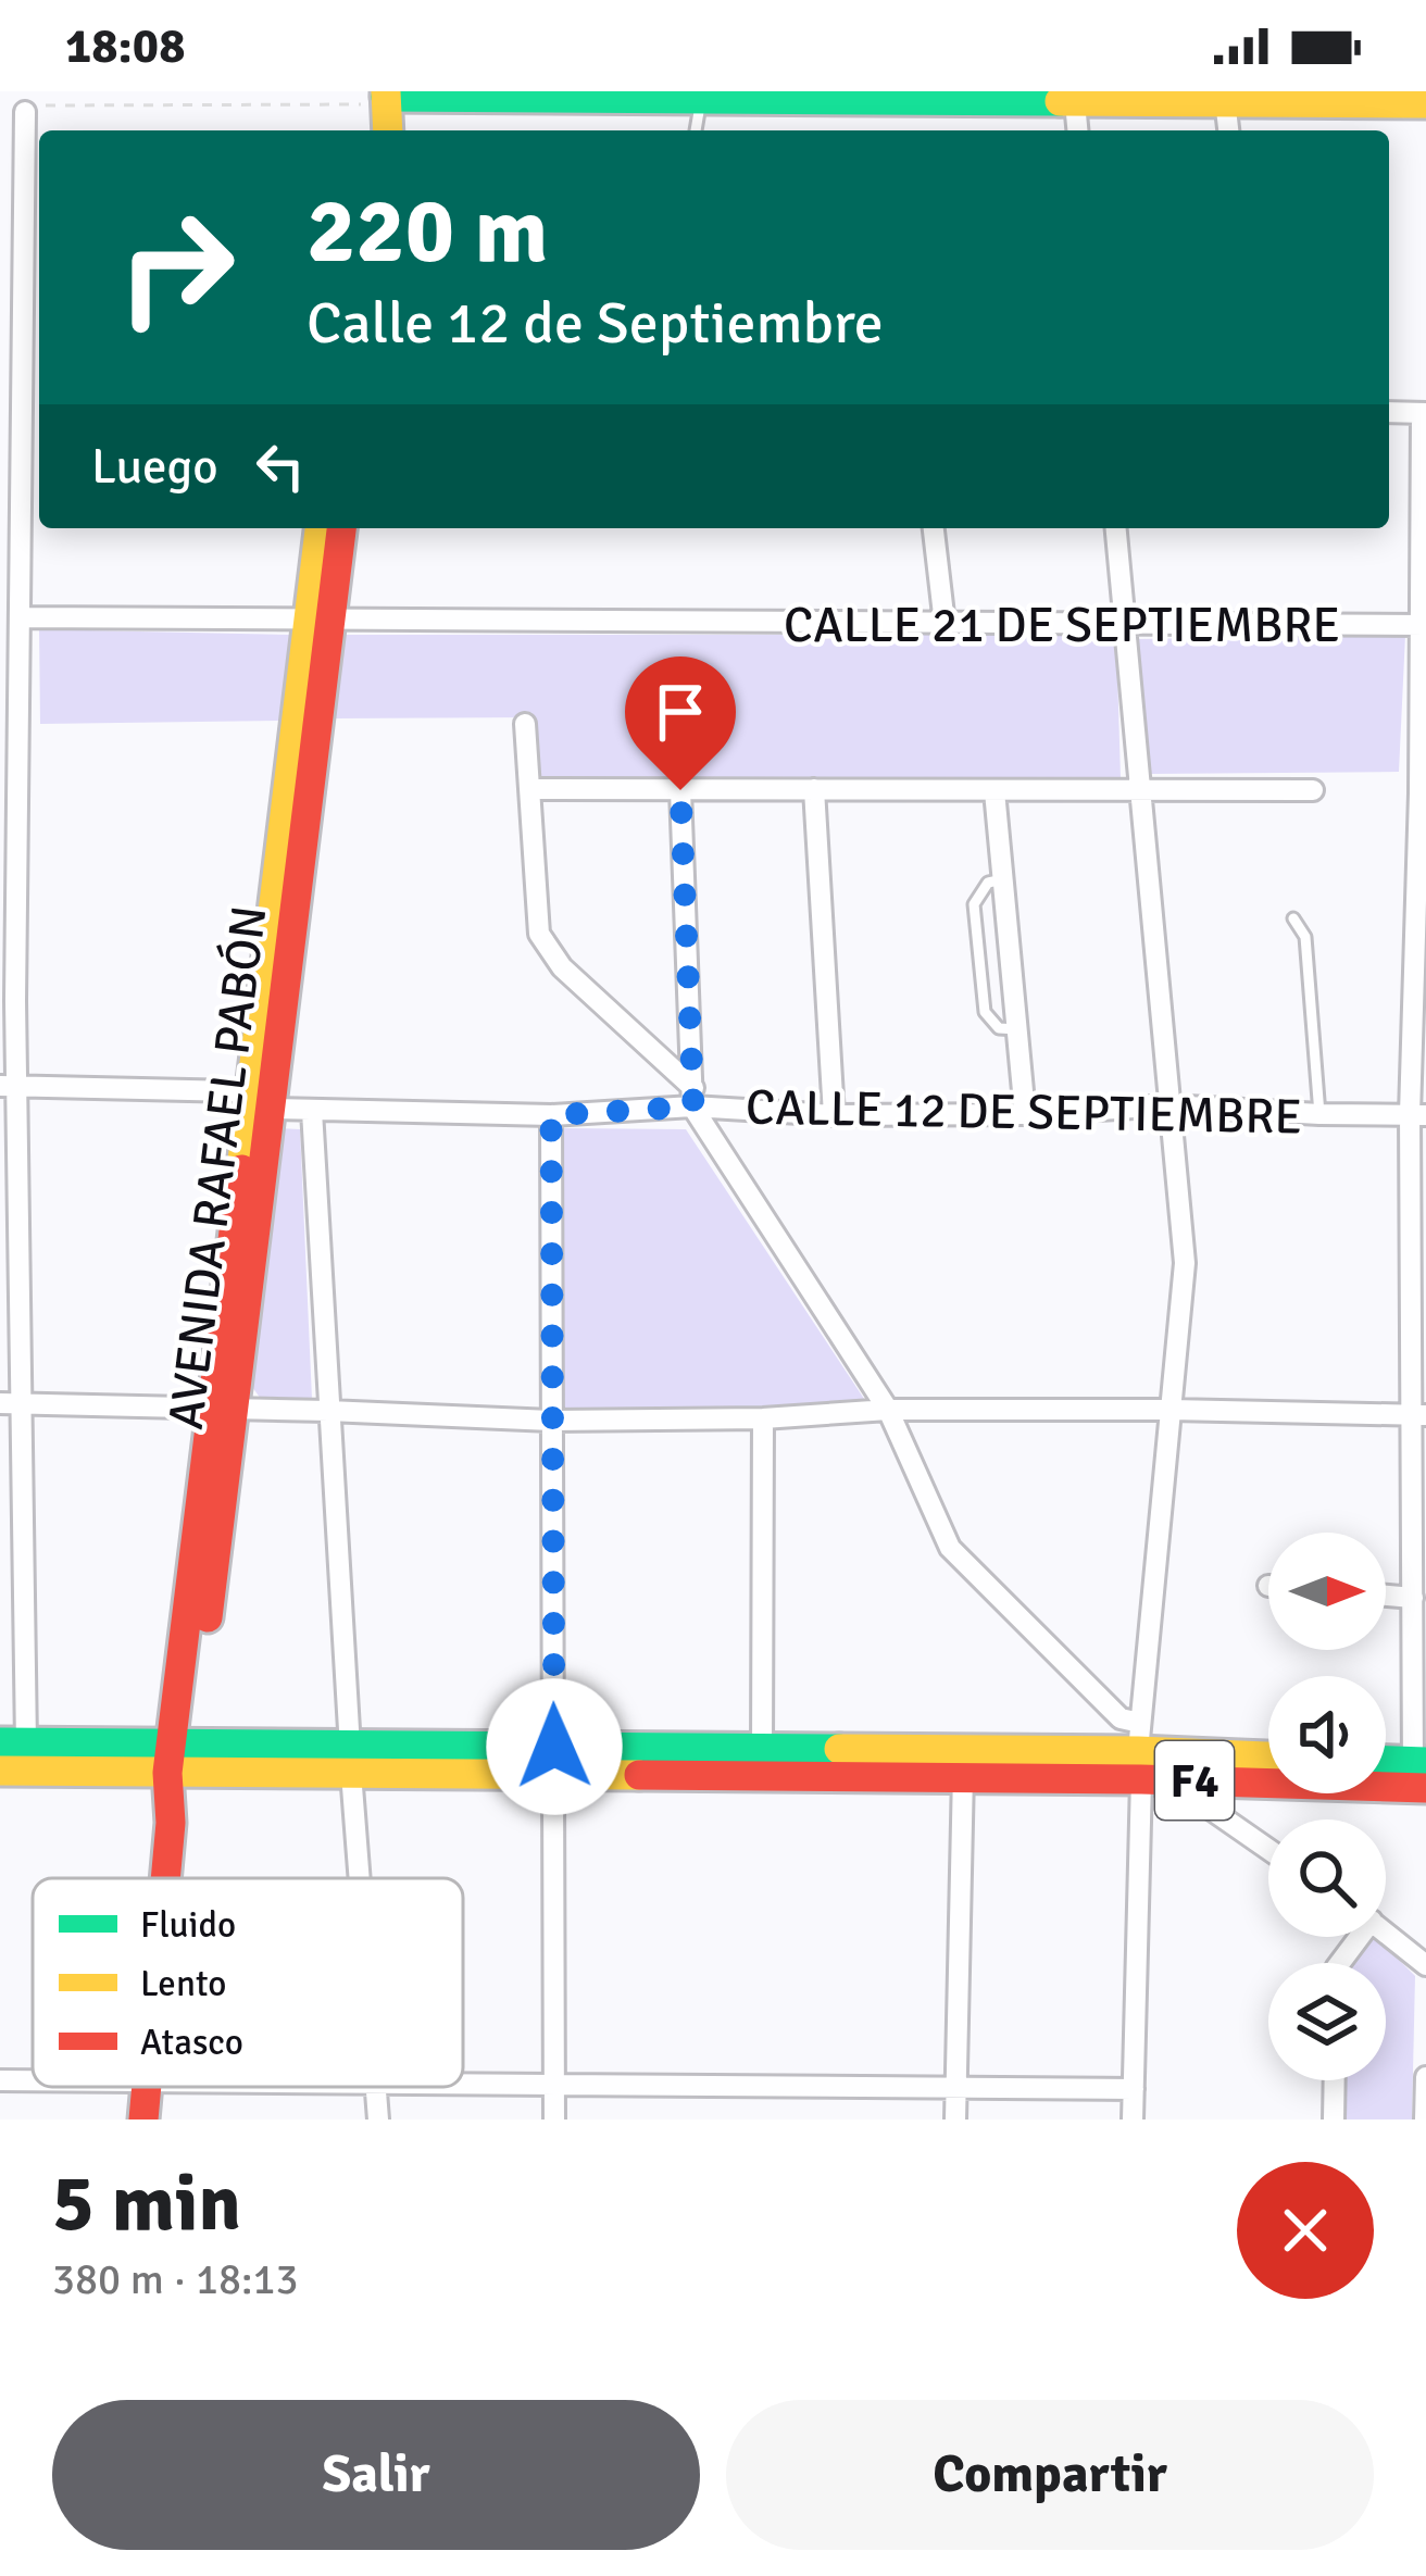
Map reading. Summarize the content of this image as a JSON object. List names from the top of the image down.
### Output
{
  "streets": {
    "main road": ["AVENIDA RAFAEL PABÓN", "F4"],
    "street": ["CALLE 21 DE SEPTIEMBRE", "CALLE 12 DE SEPTIEMBRE"]
  },
  "crossings": [
    ["CALLE 21 DE SEPTIEMBRE", "AVENIDA RAFAEL PABÓN"],
    ["CALLE 12 DE SEPTIEMBRE", "AVENIDA RAFAEL PABÓN"],
    ["AVENIDA RAFAEL PABÓN", "F4"]
  ],
  "legend": ["Fluido", "Lento", "Atasco"],
  "north": "right",
  "page": {
    "status": "18:08",
    "turn": ["220 m", "Calle 12 de Septiembre"],
    "then": "Luego",
    "heading": ["5 min", "380 m · 18:13"],
    "buttons": ["Salir", "Compartir"]
  }
}
